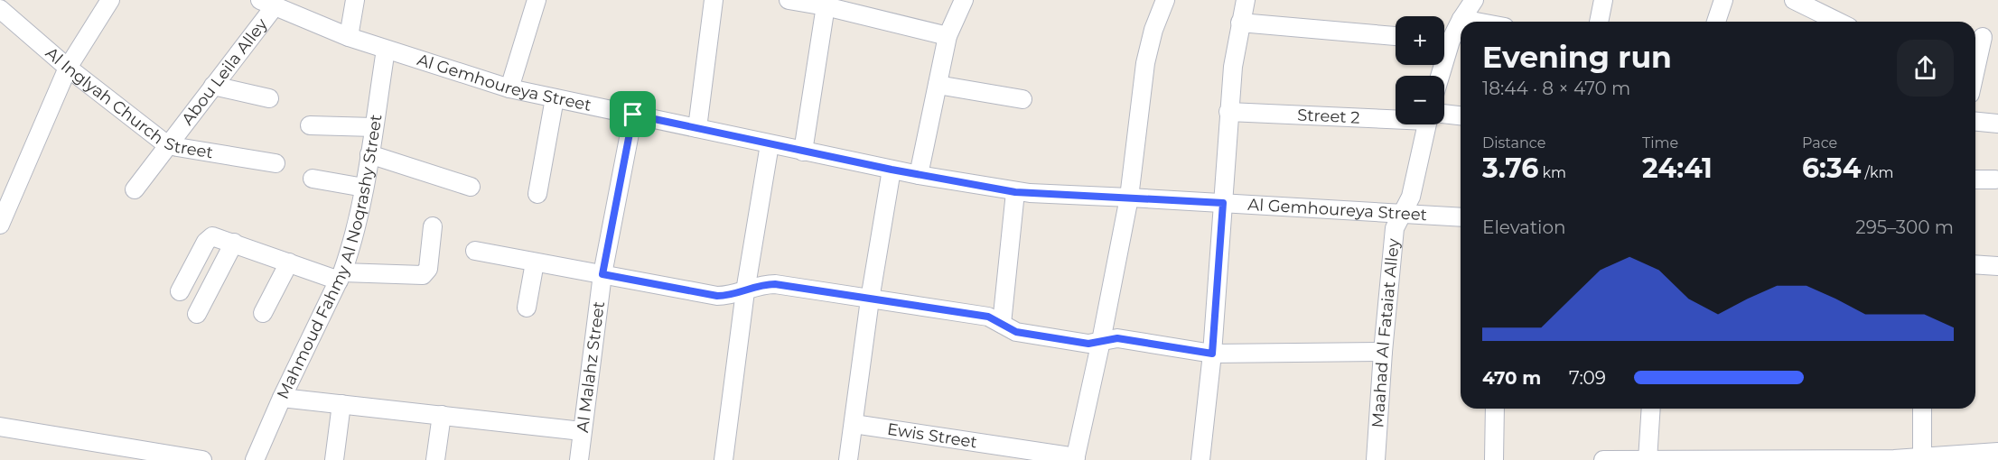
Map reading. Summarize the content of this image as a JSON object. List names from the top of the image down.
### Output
{
  "streets": {
    "street": [
      "Abou Leila Alley",
      "Al Gemhoureya Street",
      "Al Inglyah Church Street",
      "Street 2",
      "Mahmoud Fahmy Al Noqrashy Street",
      "Maahad Al Fataiat Alley",
      "Al Malahz Street",
      "Ewis Street"
    ]
  },
  "crossings": [
    ["Abou Leila Alley", "Al Gemhoureya Street"],
    ["Abou Leila Alley", "Al Inglyah Church Street"],
    ["Al Gemhoureya Street", "Mahmoud Fahmy Al Noqrashy Street"],
    ["Al Gemhoureya Street", "Maahad Al Fataiat Alley"],
    ["Al Gemhoureya Street", "Al Malahz Street"]
  ],
  "page": {
    "map_buttons": ["+", "−"],
    "heading": ["Evening run", "18:44 · 8 × 470 m"],
    "stats": [
      ["Distance", "3.76 km"],
      ["Time", "24:41"],
      ["Pace", "6:34 /km"]
    ],
    "chart": ["Elevation", "295–300 m"],
    "list": [
      {
        "name": "470 m",
        "note": "7:09"
      }
    ]
  }
}
